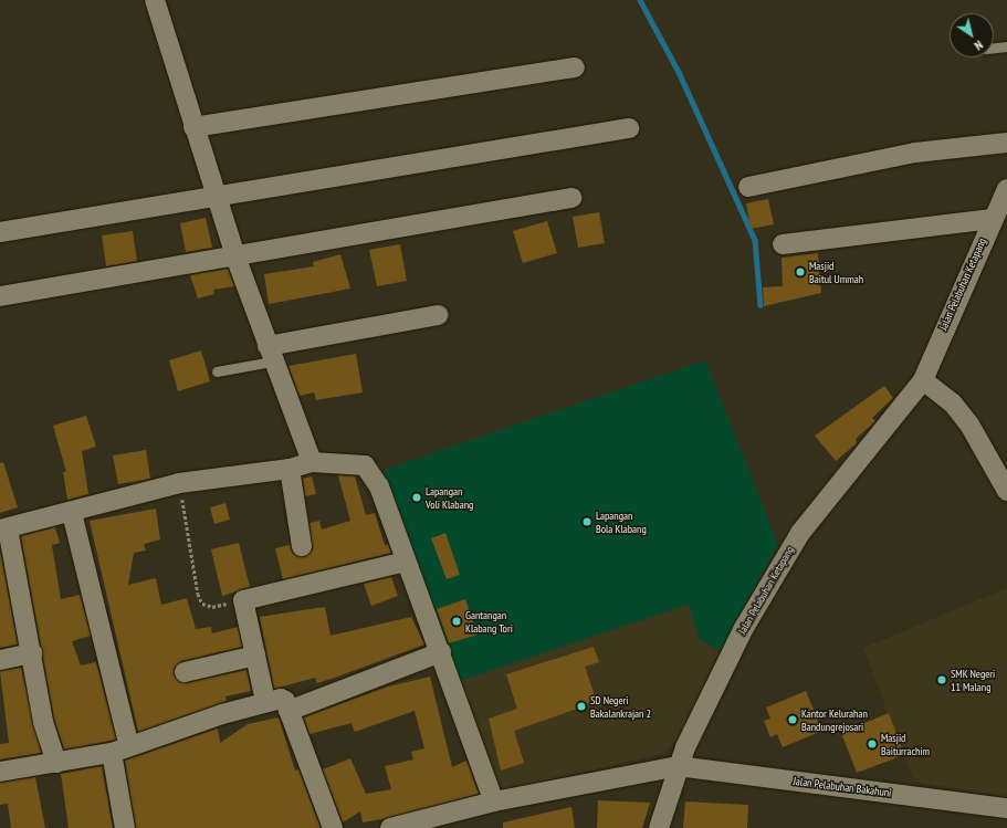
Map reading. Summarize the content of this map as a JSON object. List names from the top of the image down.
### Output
{
  "streets": {
    "street": ["Jalan Pelabuhan Ketapang", "Jalan Pelabuhan Bakahuni"]
  },
  "crossings": [
    ["Jalan Pelabuhan Ketapang", "Jalan Pelabuhan Bakahuni"]
  ],
  "places": [
    "Masjid Baitul Ummah",
    "Lapangan Voli Klabang",
    "Lapangan Bola Klabang",
    "Gantangan Klabang Tori",
    "SMK Negeri 11 Malang",
    "SD Negeri Bakalankrajan 2",
    "Kantor Kelurahan Bandungrejosari",
    "Masjid Baiturrachim"
  ],
  "north": "bottom right"
}
